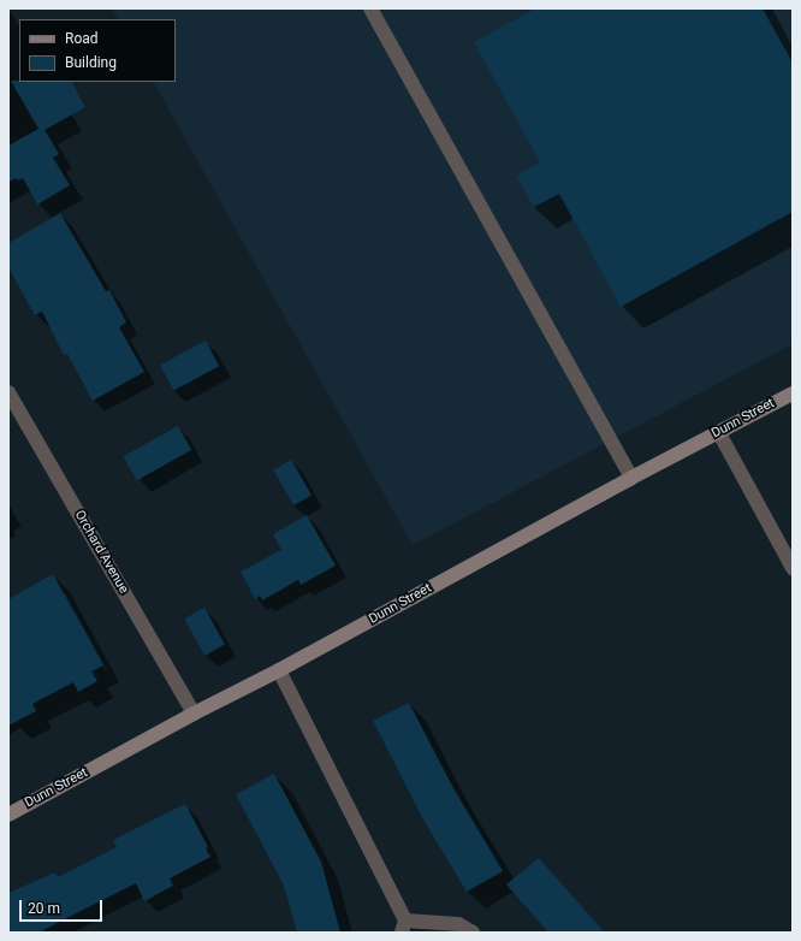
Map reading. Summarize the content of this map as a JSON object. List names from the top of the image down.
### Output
{
  "streets": {
    "street": ["Dunn Street", "Orchard Avenue"]
  },
  "crossings": [
    ["Dunn Street", "Orchard Avenue"]
  ],
  "legend": ["Road", "Building"],
  "scale_bar": "20 m"
}
